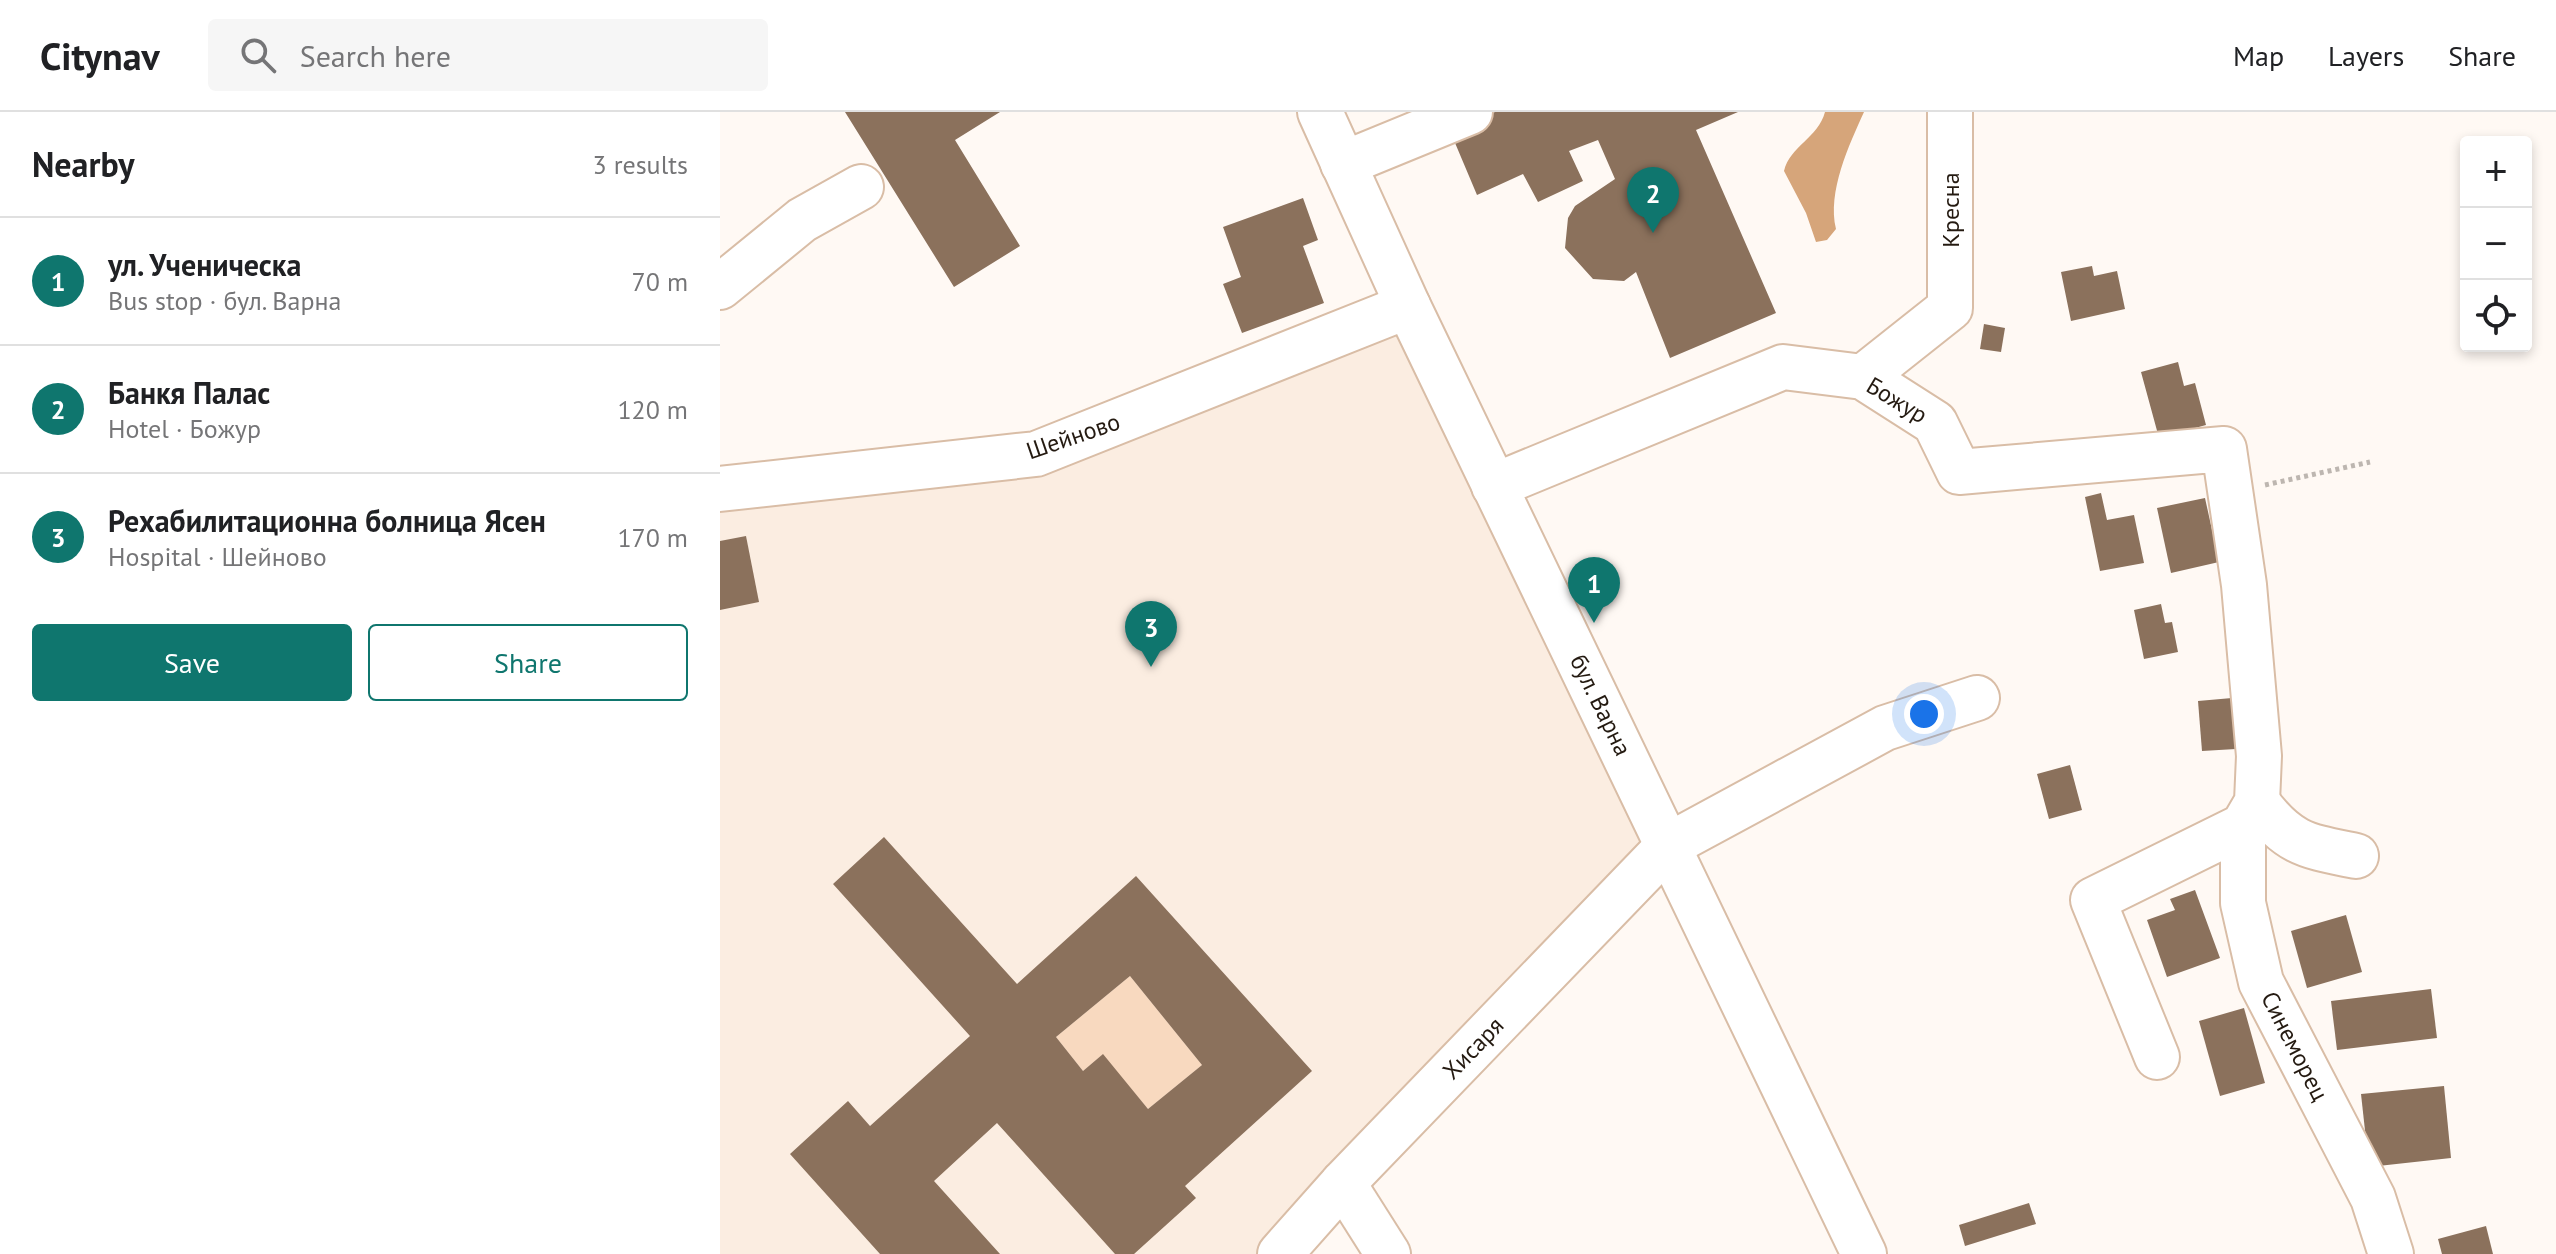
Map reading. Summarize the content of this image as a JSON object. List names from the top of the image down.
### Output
{
  "streets": {
    "street": [
      "Кресна",
      "Божур",
      "Шейново",
      "бул. Варна",
      "Синеморец",
      "Хисаря"
    ]
  },
  "crossings": [
    ["Кресна", "Божур"],
    ["Божур", "бул. Варна"],
    ["Божур", "Синеморец"],
    ["Шейново", "бул. Варна"],
    ["бул. Варна", "Хисаря"]
  ],
  "page": {
    "header": "Citynav",
    "search": "Search here",
    "nav": ["Map", "Layers", "Share"],
    "heading": ["Nearby", "3 results"],
    "map_buttons": ["+", "−"],
    "pins": ["2", "1", "3"],
    "list": [
      {
        "mark": "1",
        "name": "ул. Ученическа",
        "note": "Bus stop · бул. Варна",
        "value": "70 m"
      },
      {
        "mark": "2",
        "name": "Банкя Палас",
        "note": "Hotel · Божур",
        "value": "120 m"
      },
      {
        "mark": "3",
        "name": "Рехабилитационна болница Ясен",
        "note": "Hospital · Шейново",
        "value": "170 m"
      }
    ],
    "buttons": ["Save", "Share"]
  }
}
